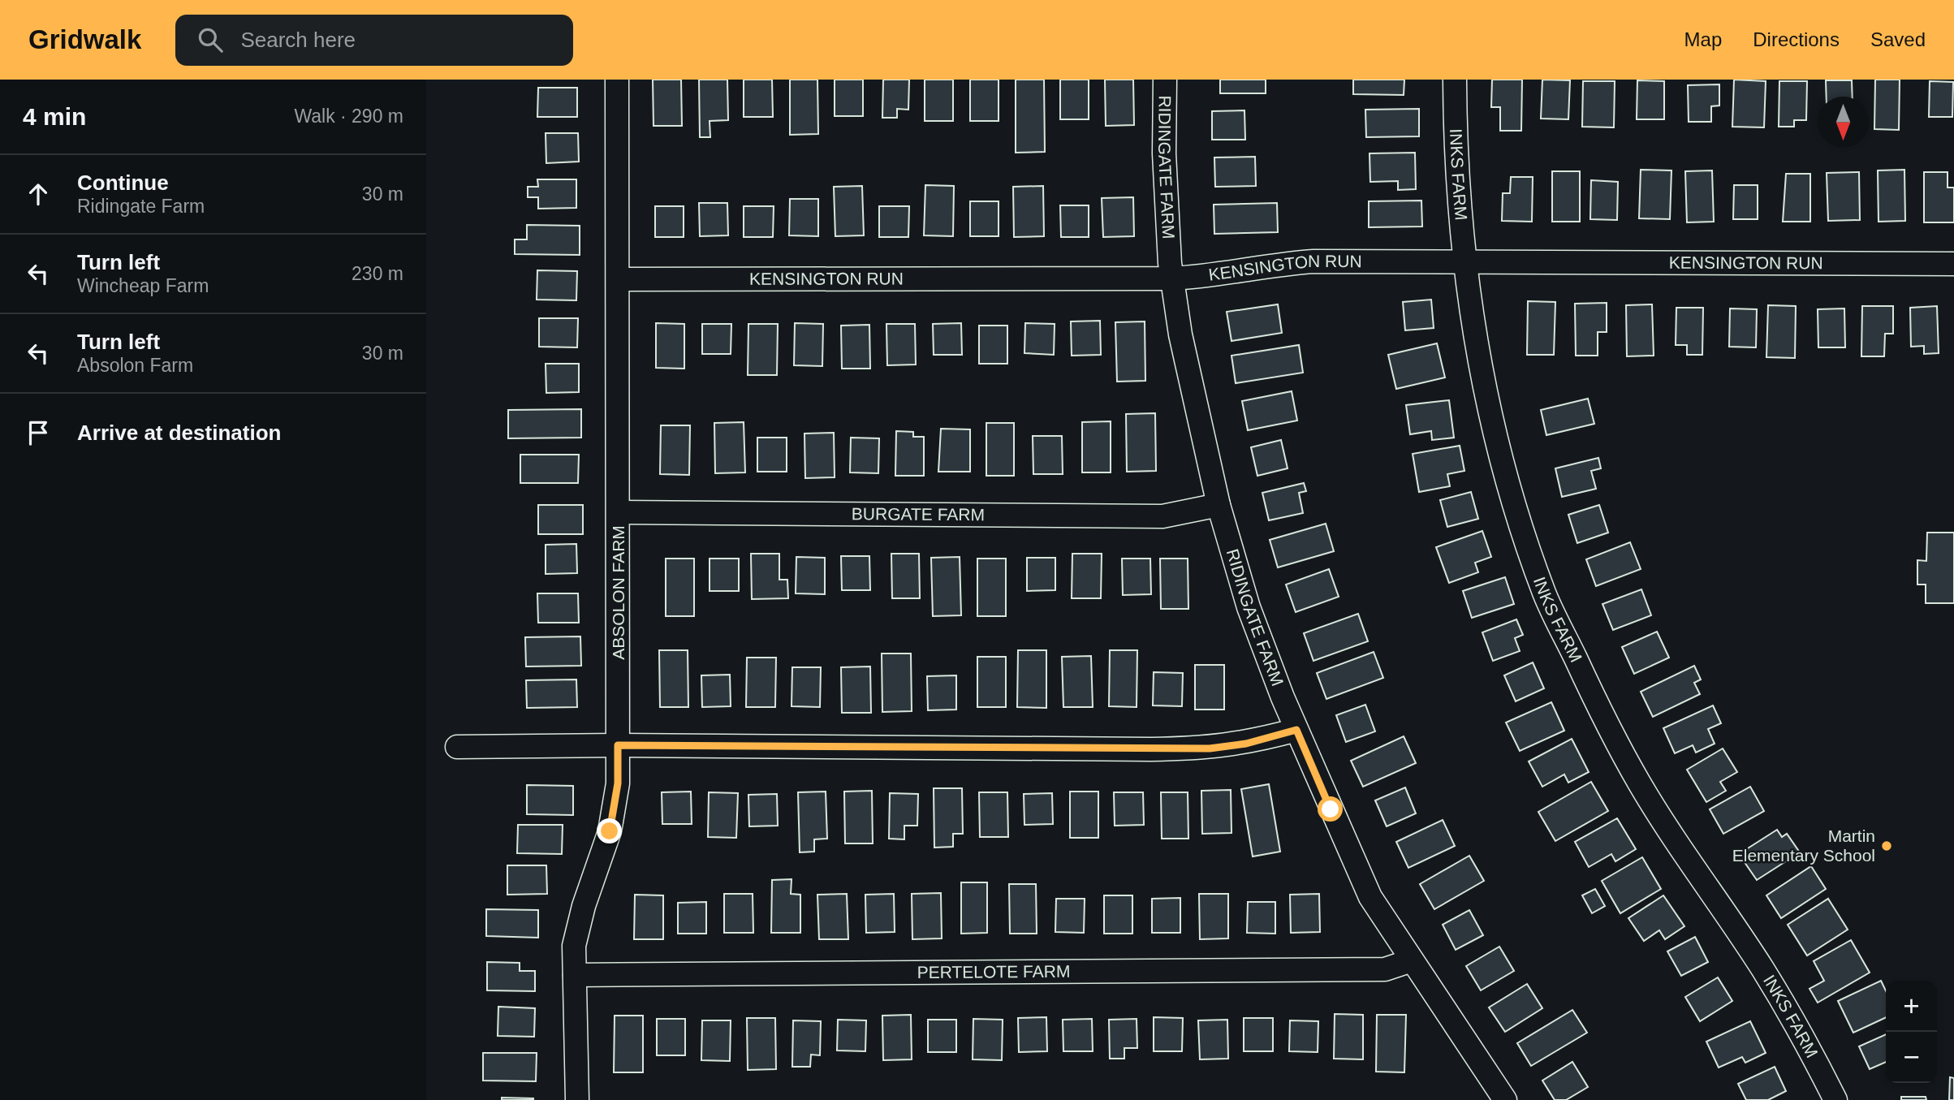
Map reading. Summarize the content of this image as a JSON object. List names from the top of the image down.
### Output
{
  "streets": {
    "street": [
      "RIDINGATE FARM",
      "INKS FARM",
      "KENSINGTON RUN",
      "BURGATE FARM",
      "ABSOLON FARM",
      "PERTELOTE FARM"
    ]
  },
  "crossings": [
    ["RIDINGATE FARM", "KENSINGTON RUN"],
    ["RIDINGATE FARM", "BURGATE FARM"],
    ["RIDINGATE FARM", "PERTELOTE FARM"],
    ["INKS FARM", "KENSINGTON RUN"],
    ["KENSINGTON RUN", "ABSOLON FARM"],
    ["BURGATE FARM", "ABSOLON FARM"],
    ["ABSOLON FARM", "PERTELOTE FARM"]
  ],
  "places": ["Martin Elementary School"],
  "north": "bottom",
  "page": {
    "header": "Gridwalk",
    "search": "Search here",
    "nav": ["Map", "Directions", "Saved"],
    "heading": ["4 min", "Walk · 290 m"],
    "list": [
      ["Continue", "Ridingate Farm", "30 m"],
      ["Turn left", "Wincheap Farm", "230 m"],
      ["Turn left", "Absolon Farm", "30 m"],
      "Arrive at destination"
    ],
    "map_buttons": ["+", "−"]
  }
}
